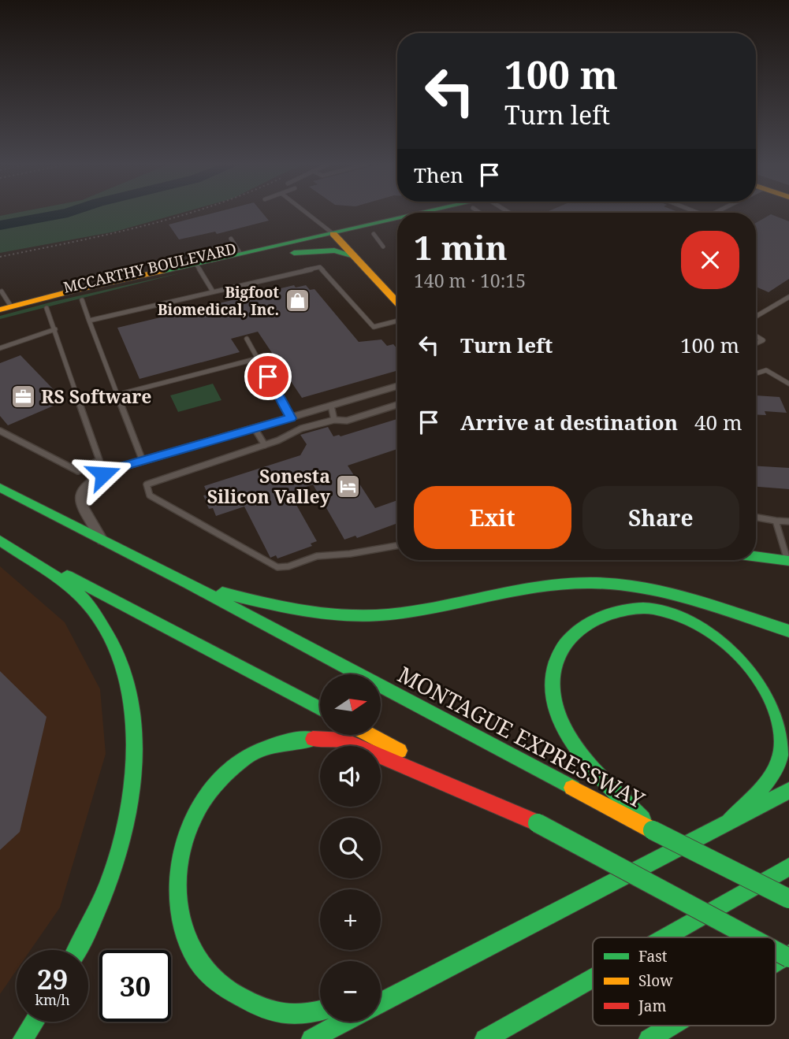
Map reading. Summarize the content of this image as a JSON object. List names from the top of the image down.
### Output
{
  "streets": {
    "main road": ["MCCARTHY BOULEVARD", "MONTAGUE EXPRESSWAY"]
  },
  "places": {
    "shop": ["Bigfoot Biomedical, Inc."],
    "office": ["RS Software"],
    "hotel": ["Sonesta Silicon Valley"]
  },
  "legend": ["Fast", "Slow", "Jam"],
  "north": "right",
  "page": {
    "turn": ["100 m", "Turn left"],
    "then": "Then",
    "heading": ["1 min", "140 m · 10:15"],
    "list": [
      {
        "name": "Turn left",
        "value": "100 m"
      },
      {
        "name": "Arrive at destination",
        "value": "40 m"
      }
    ],
    "buttons": ["Exit", "Share"],
    "map_buttons": ["+", "−"],
    "speed": "29 km/h",
    "limit": "30"
  }
}
